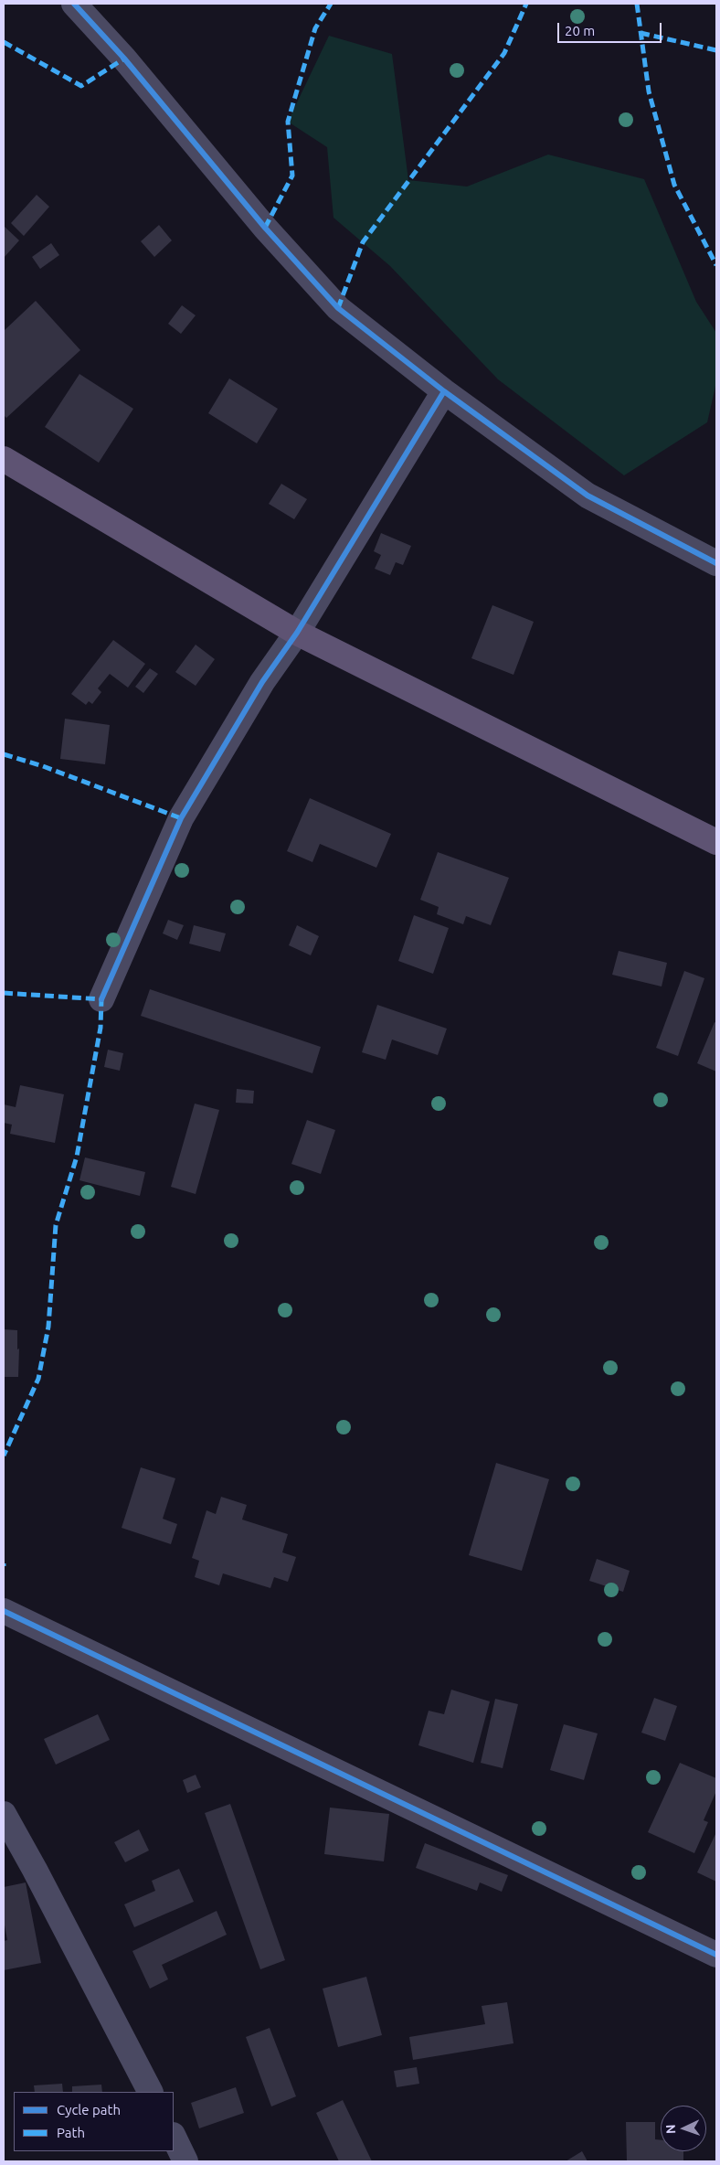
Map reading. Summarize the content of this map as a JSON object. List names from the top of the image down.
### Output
{
  "legend": ["Cycle path", "Path"],
  "scale_bar": "20 m",
  "north": "left"
}
